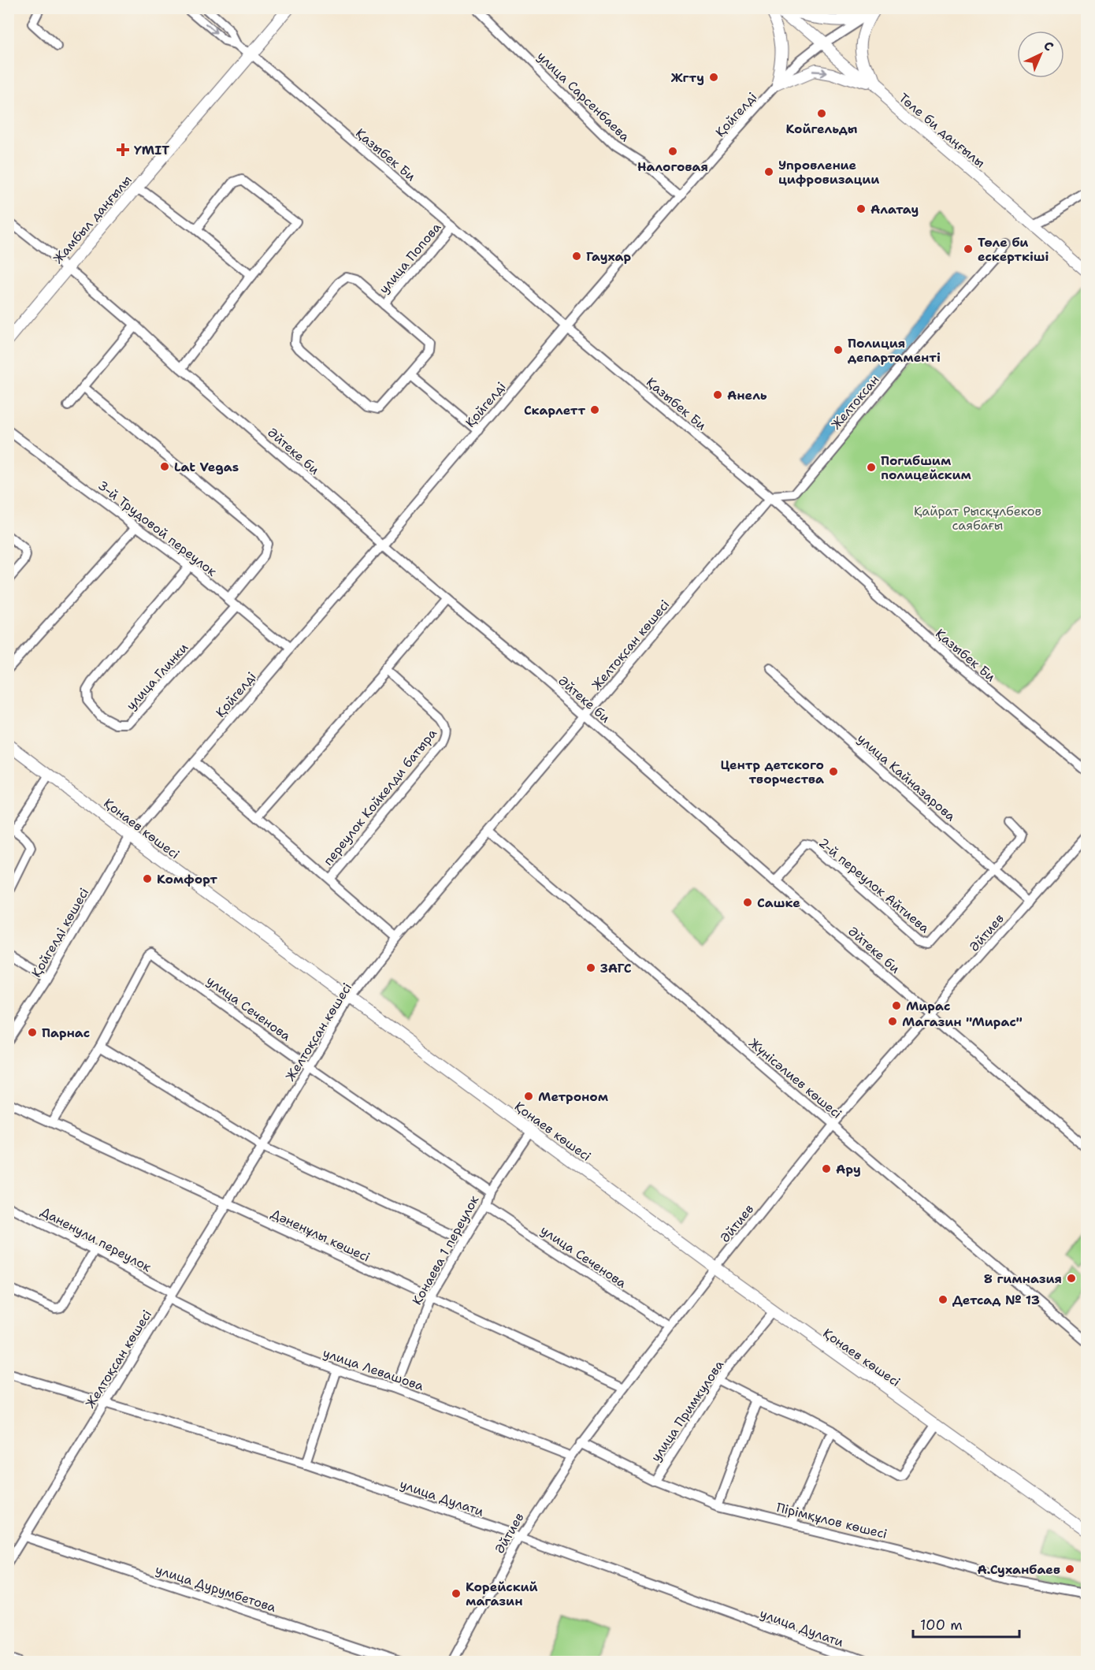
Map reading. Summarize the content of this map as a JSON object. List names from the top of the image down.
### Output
{
  "streets": {
    "main road": ["Төле би даңғылы", "Жамбыл даңғылы", "Қонаев көшесі"],
    "street": [
      "улица Сарсенбаева",
      "Қойгелді",
      "Қазыбек Би",
      "улица Попова",
      "Желтоксан",
      "Әйтеке би",
      "3-й Трудовой переулок",
      "Желтоқсан көшесі",
      "улица Глинки",
      "улица Кайназарова",
      "переулок Койкелди батыра",
      "2-й переулок Айтиева",
      "Қойгелді көшесі",
      "Әйтиев",
      "улица Сеченова",
      "Жүнісәлиев көшесі",
      "Дәненұлы көшесі",
      "Даненули переулок",
      "Конаева 1 переулок",
      "улица Левашова",
      "улица Примкулова",
      "улица Дулати",
      "Пірімқұлов көшесі",
      "улица Дурумбетова"
    ]
  },
  "crossings": [
    ["улица Сарсенбаева", "Қойгелді"],
    ["Қойгелді", "Төле би даңғылы"],
    ["Қойгелді", "Қазыбек Би"],
    ["Қойгелді", "Әйтеке би"],
    ["Қойгелді", "3-й Трудовой переулок"],
    ["Қойгелді", "переулок Койкелди батыра"],
    ["Қойгелді", "Қонаев көшесі"],
    ["Қойгелді", "Қойгелді көшесі"],
    ["Қазыбек Би", "Жамбыл даңғылы"],
    ["Қазыбек Би", "улица Попова"],
    ["Қазыбек Би", "Желтоксан"],
    ["Қазыбек Би", "Желтоқсан көшесі"],
    ["Жамбыл даңғылы", "Әйтеке би"],
    ["Желтоксан", "Желтоқсан көшесі"],
    ["Әйтеке би", "Желтоқсан көшесі"],
    ["Әйтеке би", "2-й переулок Айтиева"],
    ["Әйтеке би", "Әйтиев"],
    ["3-й Трудовой переулок", "улица Глинки"],
    ["Желтоқсан көшесі", "переулок Койкелди батыра"],
    ["Желтоқсан көшесі", "Қонаев көшесі"],
    ["Желтоқсан көшесі", "улица Сеченова"],
    ["Желтоқсан көшесі", "Жүнісәлиев көшесі"],
    ["Желтоқсан көшесі", "Дәненұлы көшесі"],
    ["Желтоқсан көшесі", "Даненули переулок"],
    ["Желтоқсан көшесі", "улица Левашова"],
    ["Желтоқсан көшесі", "улица Дулати"],
    ["Желтоқсан көшесі", "улица Дурумбетова"],
    ["улица Кайназарова", "2-й переулок Айтиева"],
    ["улица Кайназарова", "Әйтиев"],
    ["Қонаев көшесі", "Қойгелді көшесі"],
    ["Қонаев көшесі", "Әйтиев"],
    ["Қонаев көшесі", "Конаева 1 переулок"],
    ["Қонаев көшесі", "улица Примкулова"],
    ["Әйтиев", "улица Сеченова"],
    ["Әйтиев", "Жүнісәлиев көшесі"],
    ["Әйтиев", "Дәненұлы көшесі"],
    ["Әйтиев", "улица Левашова"],
    ["Әйтиев", "улица Дулати"],
    ["Әйтиев", "Пірімқұлов көшесі"],
    ["улица Сеченова", "Дәненұлы көшесі"],
    ["улица Сеченова", "Конаева 1 переулок"],
    ["Дәненұлы көшесі", "Конаева 1 переулок"],
    ["Даненули переулок", "улица Левашова"],
    ["Конаева 1 переулок", "улица Левашова"],
    ["улица Примкулова", "Пірімқұлов көшесі"]
  ],
  "parks": ["Қайрат Рысқұлбеков саябағы"],
  "places": {
    "other": [
      "Жгту",
      "Койгельды",
      "Налоговая",
      "Упровление цифровизации",
      "Алатау",
      "Төле би ескерткіші",
      "Гаухар",
      "Полиция департаменті",
      "Анель",
      "Скарлетт",
      "Lat Vegas",
      "Погибшим полицейским",
      "Центр детского творчества",
      "Комфорт",
      "Сашке",
      "ЗАГС",
      "Мирас",
      "Магазин \"Мирас\"",
      "Парнас",
      "Метроном",
      "Ару",
      "8 гимназия",
      "Детсад № 13",
      "А.Суханбаев",
      "Корейский магазин"
    ],
    "health": ["YMIT"]
  },
  "scale_bar": "100 m",
  "north": "top right"
}
